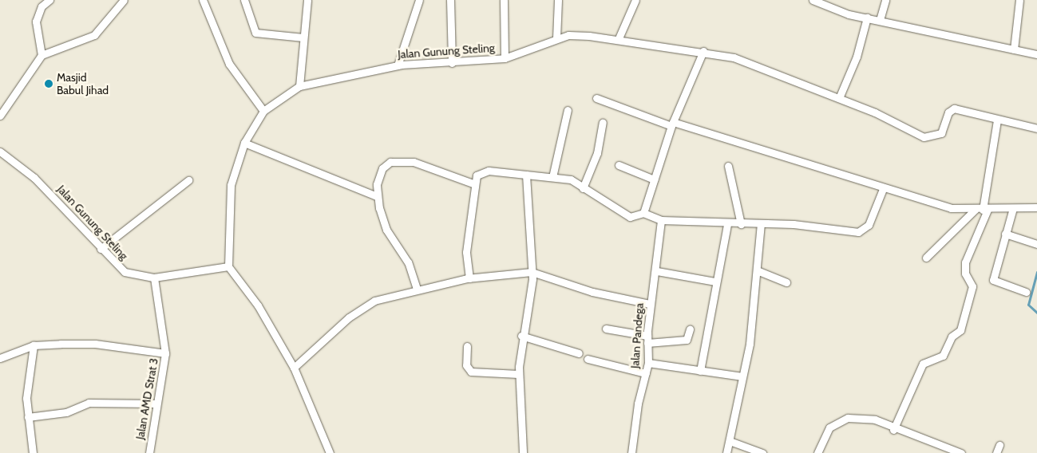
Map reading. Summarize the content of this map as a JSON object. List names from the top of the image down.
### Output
{
  "streets": {
    "street": ["Jalan Gunung Steling", "Jalan Pandega", "Jalan AMD Strat 3"]
  },
  "crossings": [
    ["Jalan Gunung Steling", "Jalan AMD Strat 3"]
  ],
  "places": ["Masjid Babul Jihad"]
}
